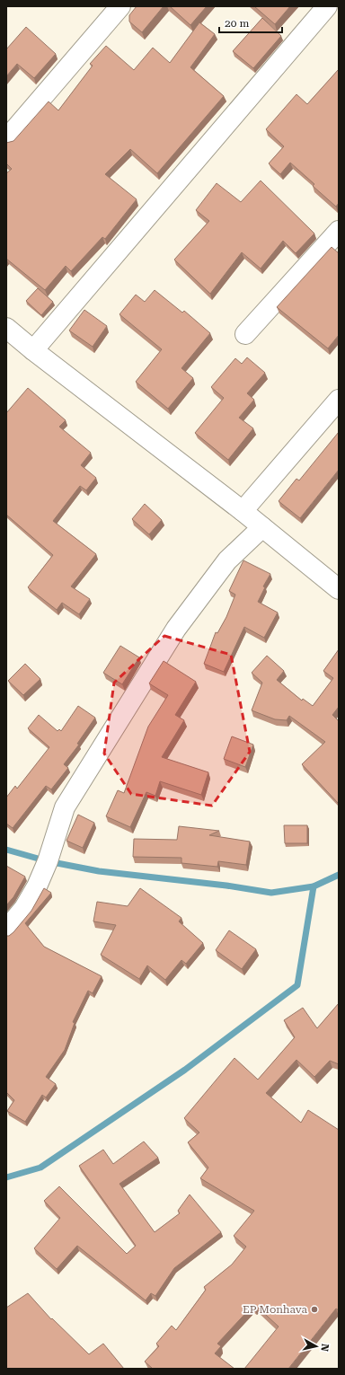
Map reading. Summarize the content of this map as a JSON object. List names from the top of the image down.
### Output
{
  "places": ["EP Monhava"],
  "scale_bar": "20 m",
  "north": "right"
}
